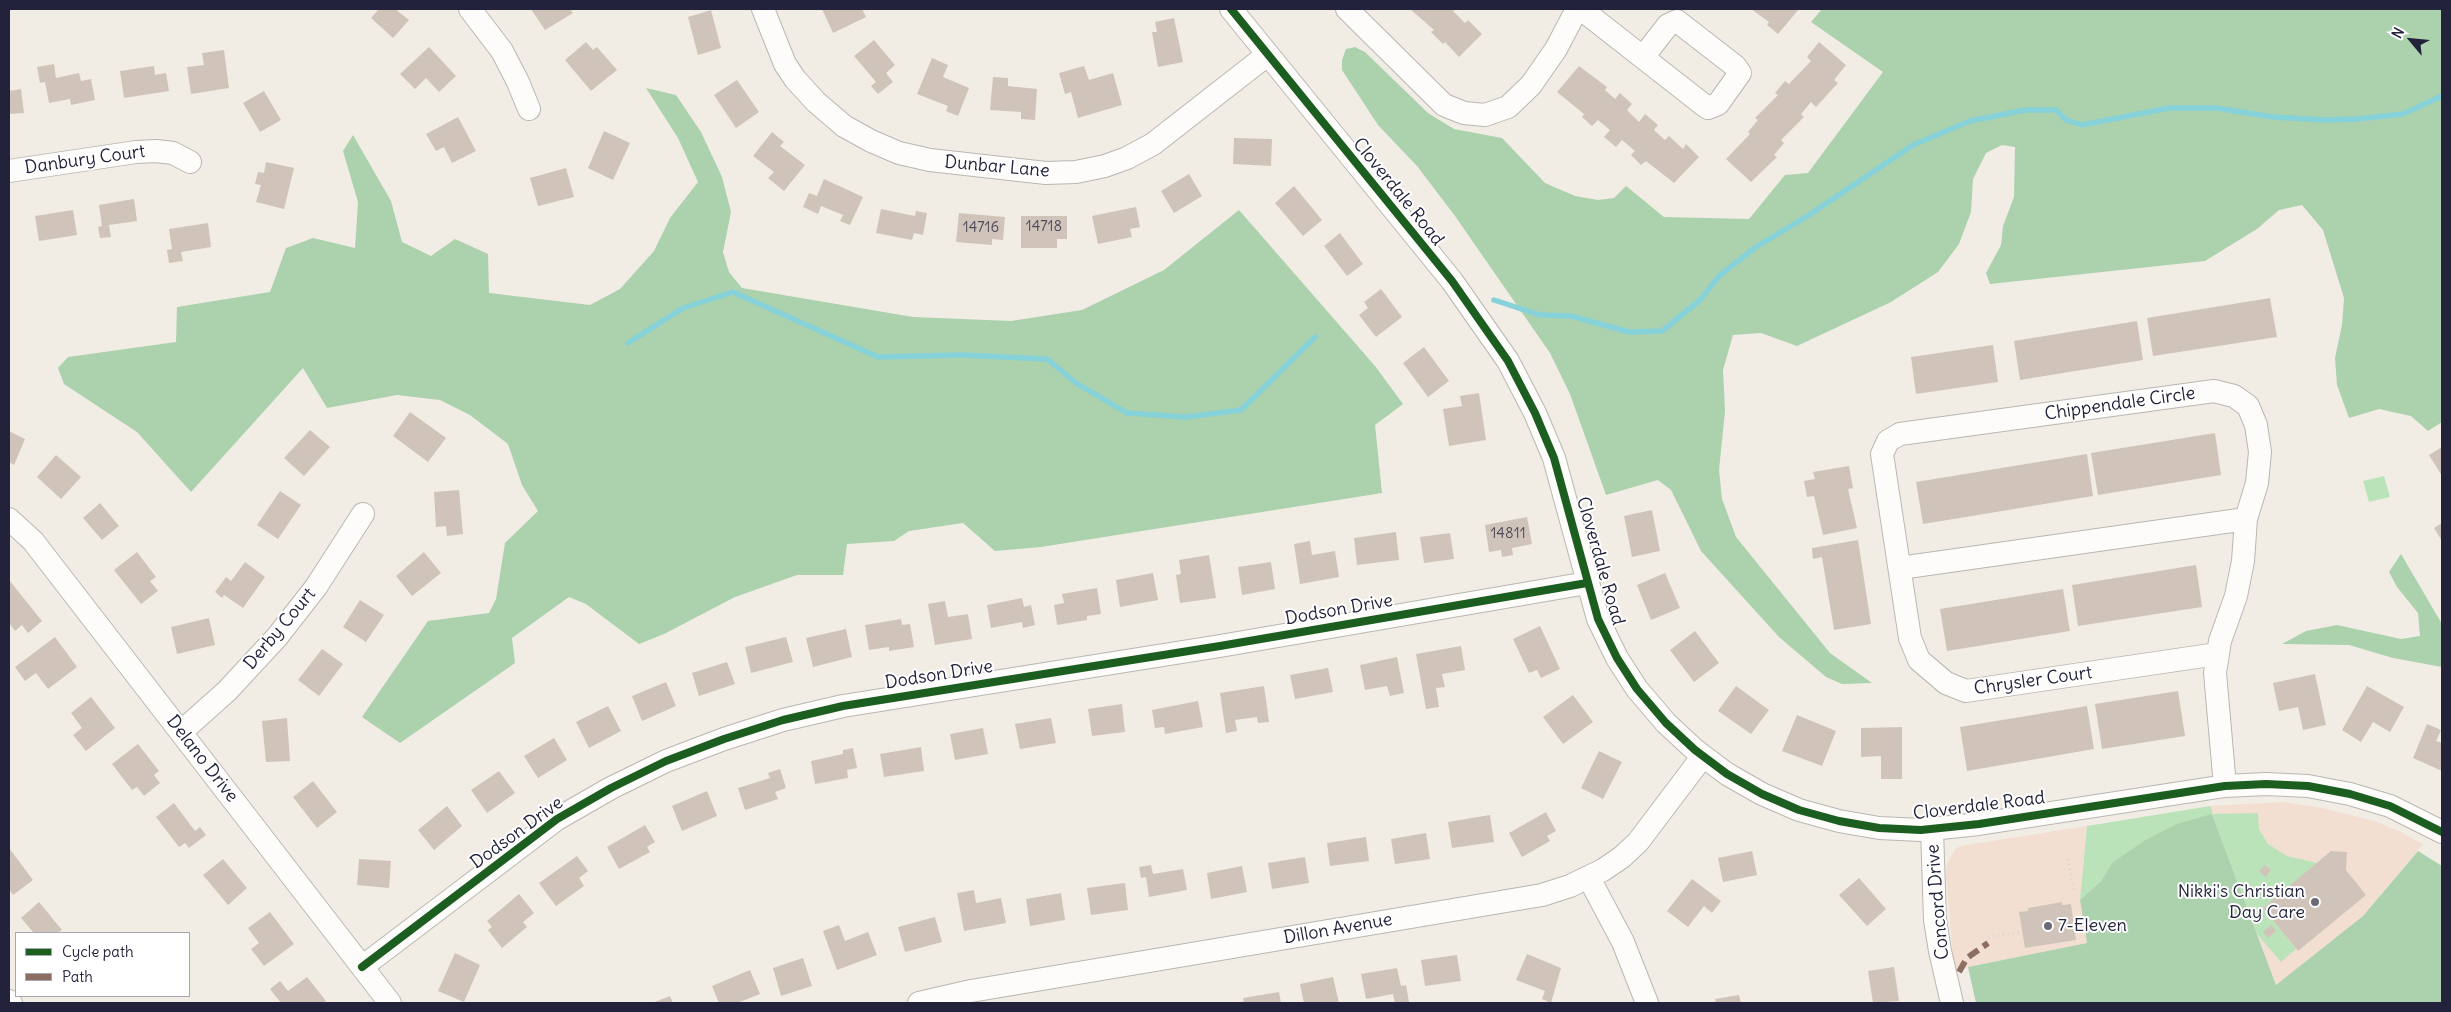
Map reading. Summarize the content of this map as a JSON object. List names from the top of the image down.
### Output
{
  "streets": {
    "street": [
      "Danbury Court",
      "Dunbar Lane",
      "Cloverdale Road",
      "Chippendale Circle",
      "Dodson Drive",
      "Derby Court",
      "Chrysler Court",
      "Delano Drive",
      "Concord Drive",
      "Dillon Avenue"
    ]
  },
  "crossings": [
    ["Dunbar Lane", "Cloverdale Road"],
    ["Cloverdale Road", "Chippendale Circle"],
    ["Cloverdale Road", "Dodson Drive"],
    ["Cloverdale Road", "Concord Drive"],
    ["Cloverdale Road", "Dillon Avenue"],
    ["Chippendale Circle", "Chrysler Court"],
    ["Dodson Drive", "Delano Drive"],
    ["Derby Court", "Delano Drive"]
  ],
  "places": ["Nikki's Christian Day Care", "7-Eleven"],
  "house_numbers": ["14718", "14716", "14811"],
  "legend": ["Cycle path", "Path"],
  "north": "top left"
}
